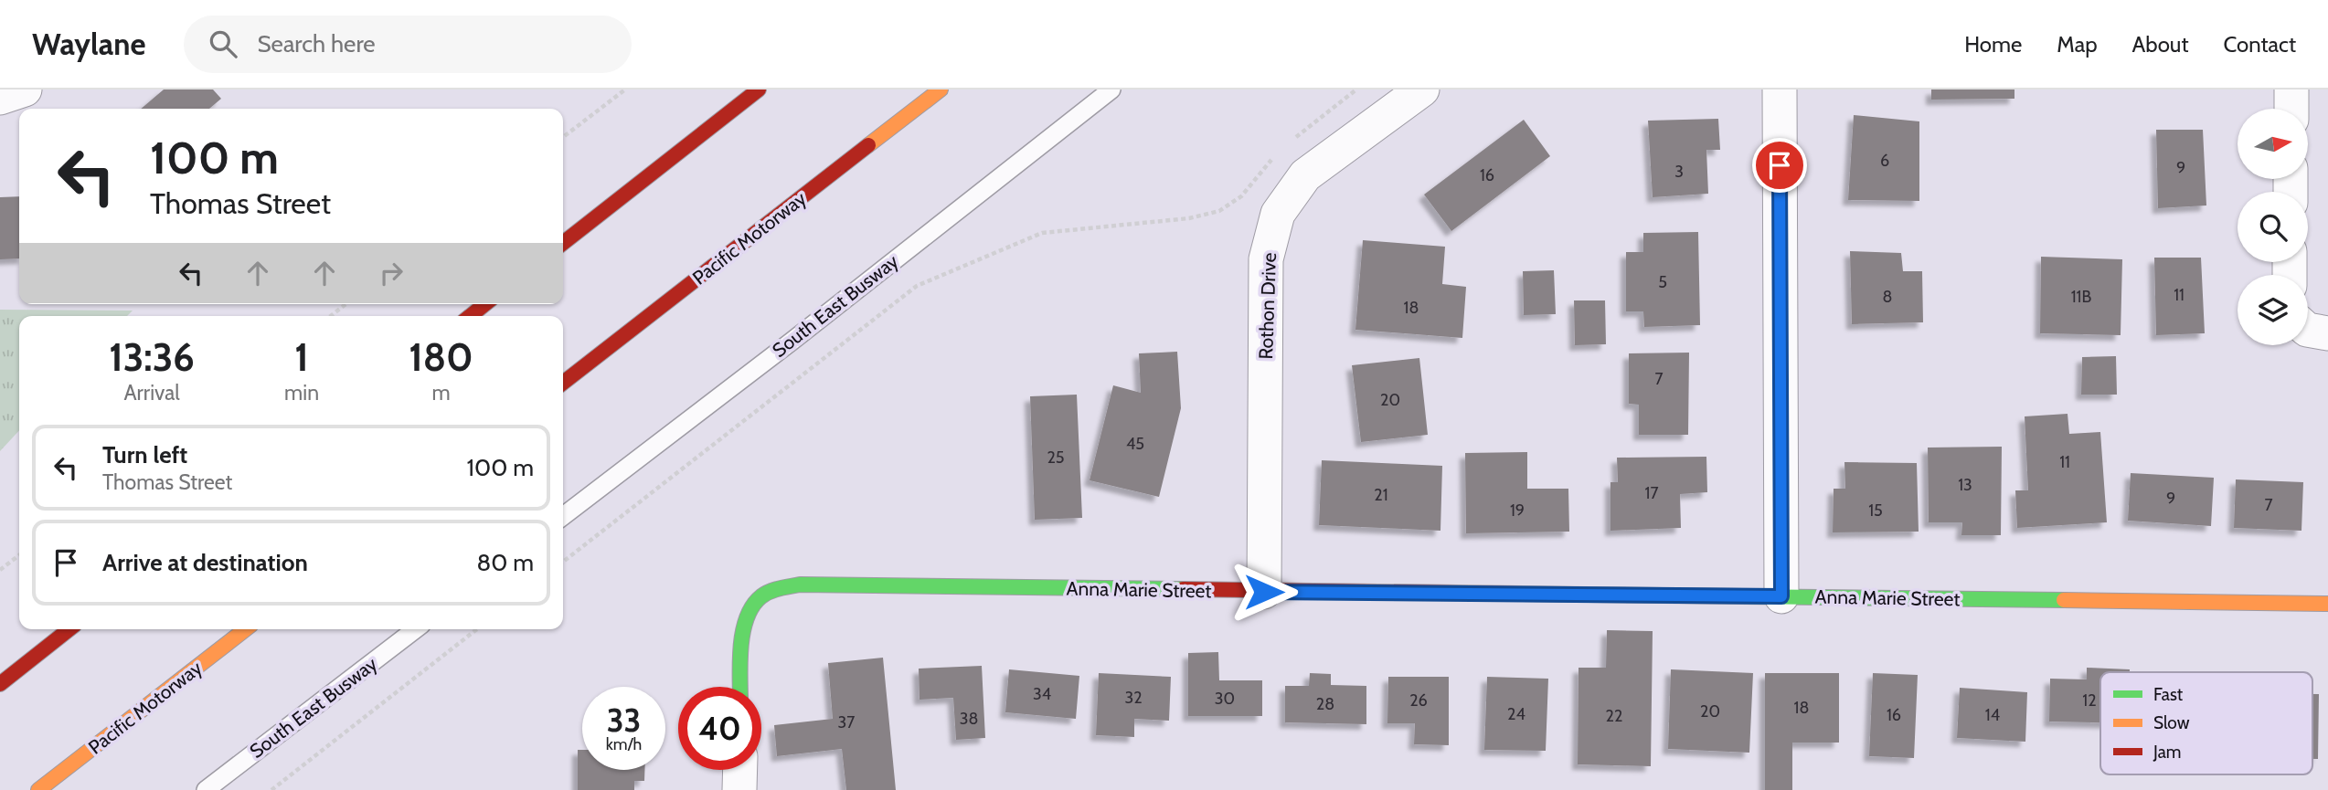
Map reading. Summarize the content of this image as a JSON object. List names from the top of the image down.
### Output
{
  "streets": {
    "main road": ["Pacific Motorway", "Anna Marie Street"],
    "street": ["Rothon Drive"],
    "lane": ["South East Busway"]
  },
  "crossings": [
    ["Rothon Drive", "Anna Marie Street"]
  ],
  "house_numbers": [
    "6",
    "9",
    "3",
    "16",
    "5",
    "11",
    "8",
    "11B",
    "18",
    "7",
    "20",
    "45",
    "25",
    "11",
    "13",
    "17",
    "21",
    "9",
    "7",
    "19",
    "15",
    "34",
    "32",
    "30",
    "26",
    "12",
    "28",
    "18",
    "20",
    "24",
    "16",
    "14",
    "22",
    "38",
    "37"
  ],
  "legend": ["Fast", "Slow", "Jam"],
  "north": "right",
  "page": {
    "header": "Waylane",
    "search": "Search here",
    "nav": [
      "Home",
      "Map",
      "About",
      "Contact"
    ],
    "turn": ["100 m", "Thomas Street"],
    "eta": [
      "13:36",
      "Arrival",
      "1",
      "min",
      "180",
      "m"
    ],
    "list": [
      {
        "name": "Turn left",
        "note": "Thomas Street",
        "value": "100 m"
      },
      {
        "name": "Arrive at destination",
        "value": "80 m"
      }
    ],
    "speed": "33 km/h",
    "limit": "40"
  }
}
